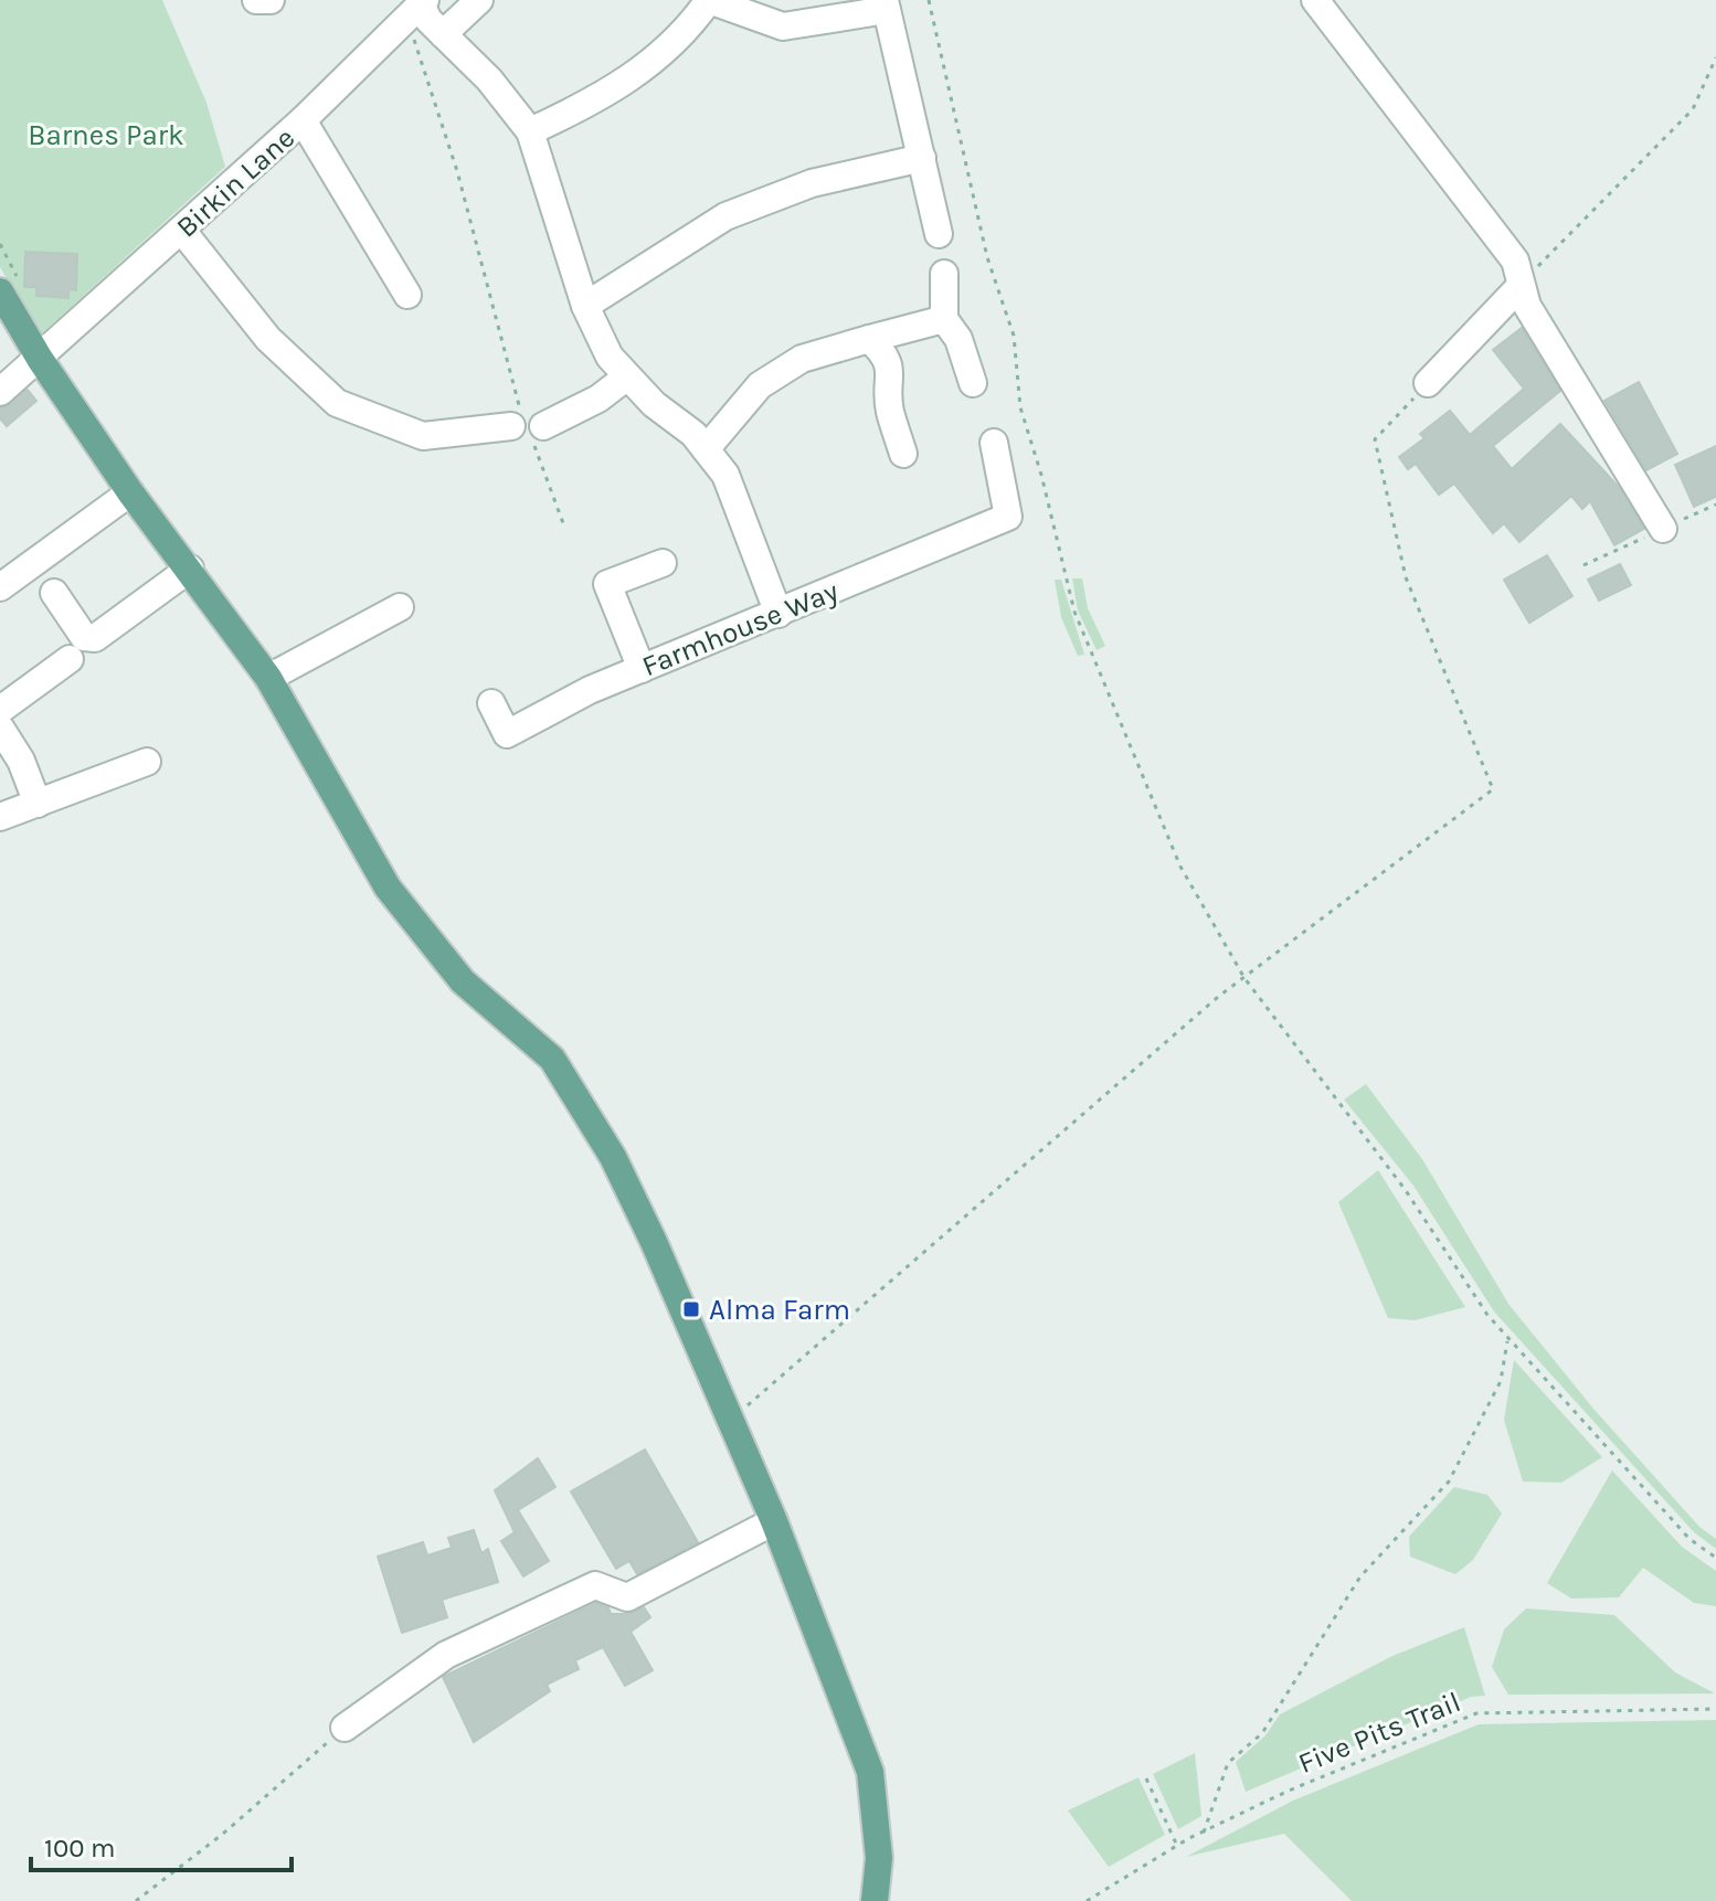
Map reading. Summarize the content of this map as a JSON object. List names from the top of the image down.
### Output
{
  "streets": {
    "street": ["Birkin Lane", "Farmhouse Way"],
    "path": ["Five Pits Trail"]
  },
  "parks": ["Barnes Park"],
  "places": {
    "transit": ["Alma Farm"]
  },
  "scale_bar": "100 m"
}
